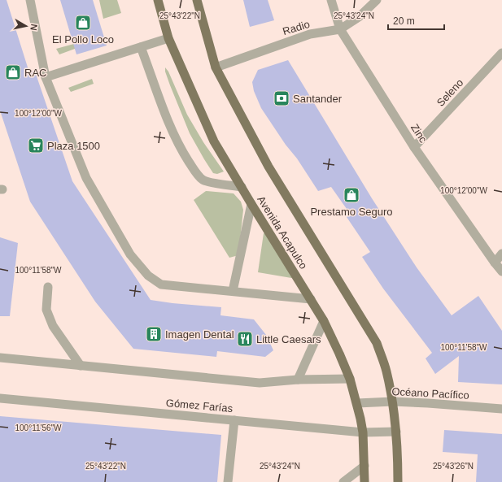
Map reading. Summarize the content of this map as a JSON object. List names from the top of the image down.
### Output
{
  "streets": {
    "main road": ["Avenida Acapulco"],
    "street": [
      "Radio",
      "Seleno",
      "Zinc",
      "Océano Pacífico",
      "Gómez Farías"
    ]
  },
  "crossings": [
    ["Radio", "Zinc"],
    ["Radio", "Avenida Acapulco"],
    ["Seleno", "Zinc"],
    ["Avenida Acapulco", "Océano Pacífico"],
    ["Avenida Acapulco", "Gómez Farías"]
  ],
  "places": {
    "shop": ["El Pollo Loco", "RAC", "Prestamo Seguro"],
    "bank": ["Santander"],
    "supermarket": ["Plaza 1500"],
    "building": ["Imagen Dental"],
    "restaurant": ["Little Caesars"]
  },
  "scale_bar": "20 m",
  "north": "right",
  "coordinates": [
    "25°43'22\"N",
    "25°43'24\"N",
    "100°12'00\"W",
    "100°11'58\"W",
    "100°11'56\"W",
    "25°43'26\"N"
  ]
}
